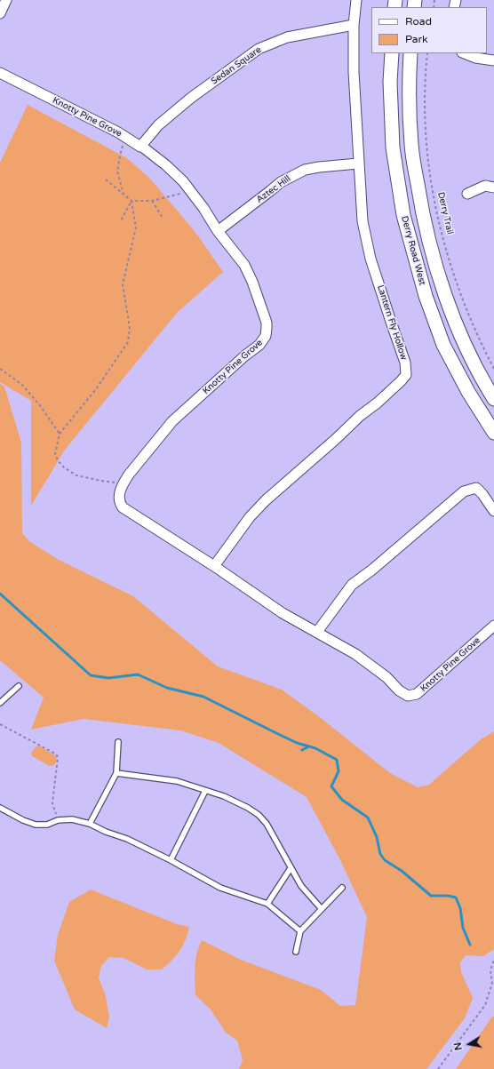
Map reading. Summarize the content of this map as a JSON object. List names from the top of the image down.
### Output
{
  "streets": {
    "main road": ["Derry Road West"],
    "street": [
      "Sedan Square",
      "Knotty Pine Grove",
      "Aztec Hill",
      "Lantern Fly Hollow"
    ],
    "path": ["Derry Trail"]
  },
  "crossings": [
    ["Sedan Square", "Knotty Pine Grove"],
    ["Sedan Square", "Lantern Fly Hollow"],
    ["Knotty Pine Grove", "Aztec Hill"],
    ["Knotty Pine Grove", "Lantern Fly Hollow"],
    ["Aztec Hill", "Lantern Fly Hollow"]
  ],
  "legend": ["Road", "Park"],
  "north": "left"
}
